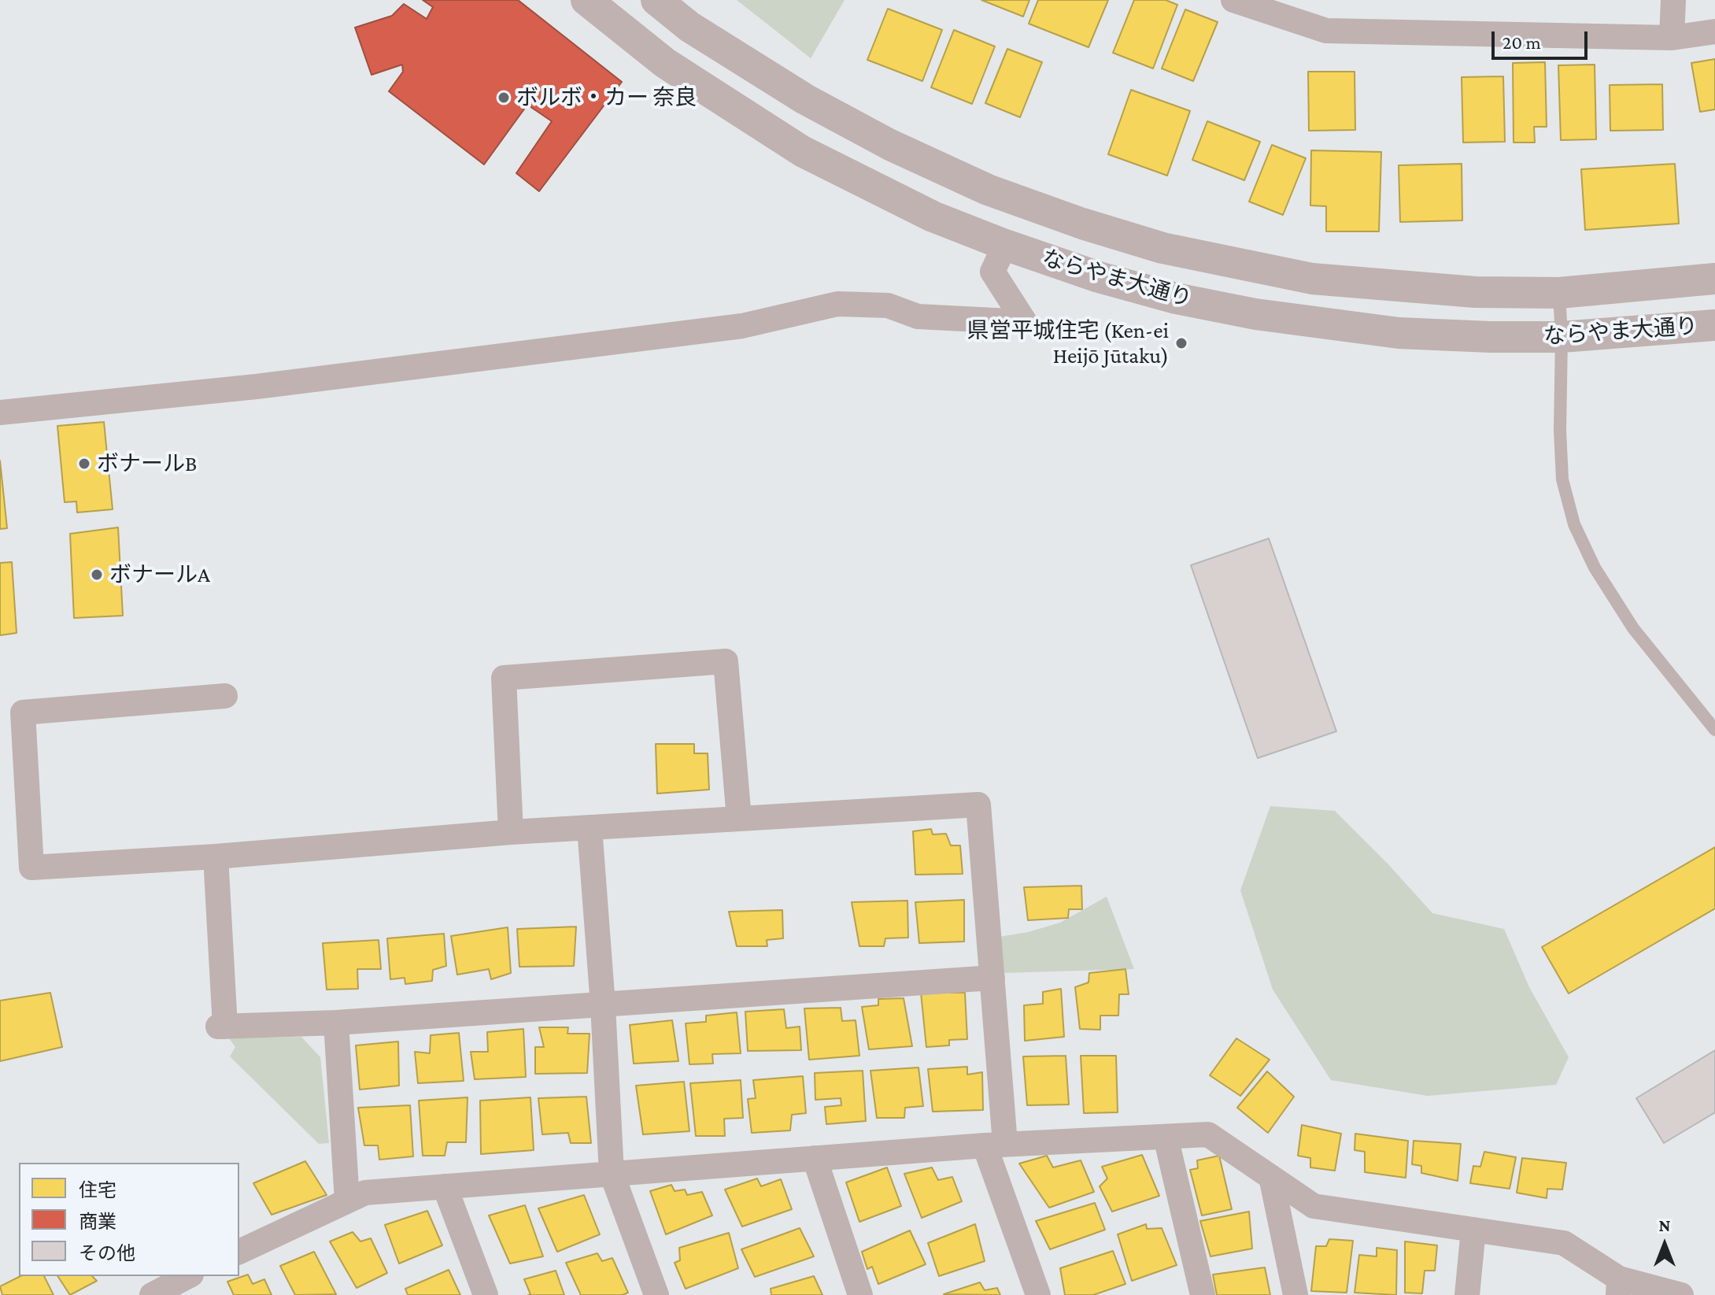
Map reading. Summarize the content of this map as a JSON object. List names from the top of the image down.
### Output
{
  "streets": {
    "street": ["ならやま大通り"]
  },
  "places": [
    "ボルボ・カー 奈良",
    "県営平城住宅 (Ken-ei Heijō Jūtaku)",
    "ボナールB",
    "ボナールA"
  ],
  "legend": ["住宅", "商業", "その他"],
  "scale_bar": "20 m",
  "north": "top"
}
